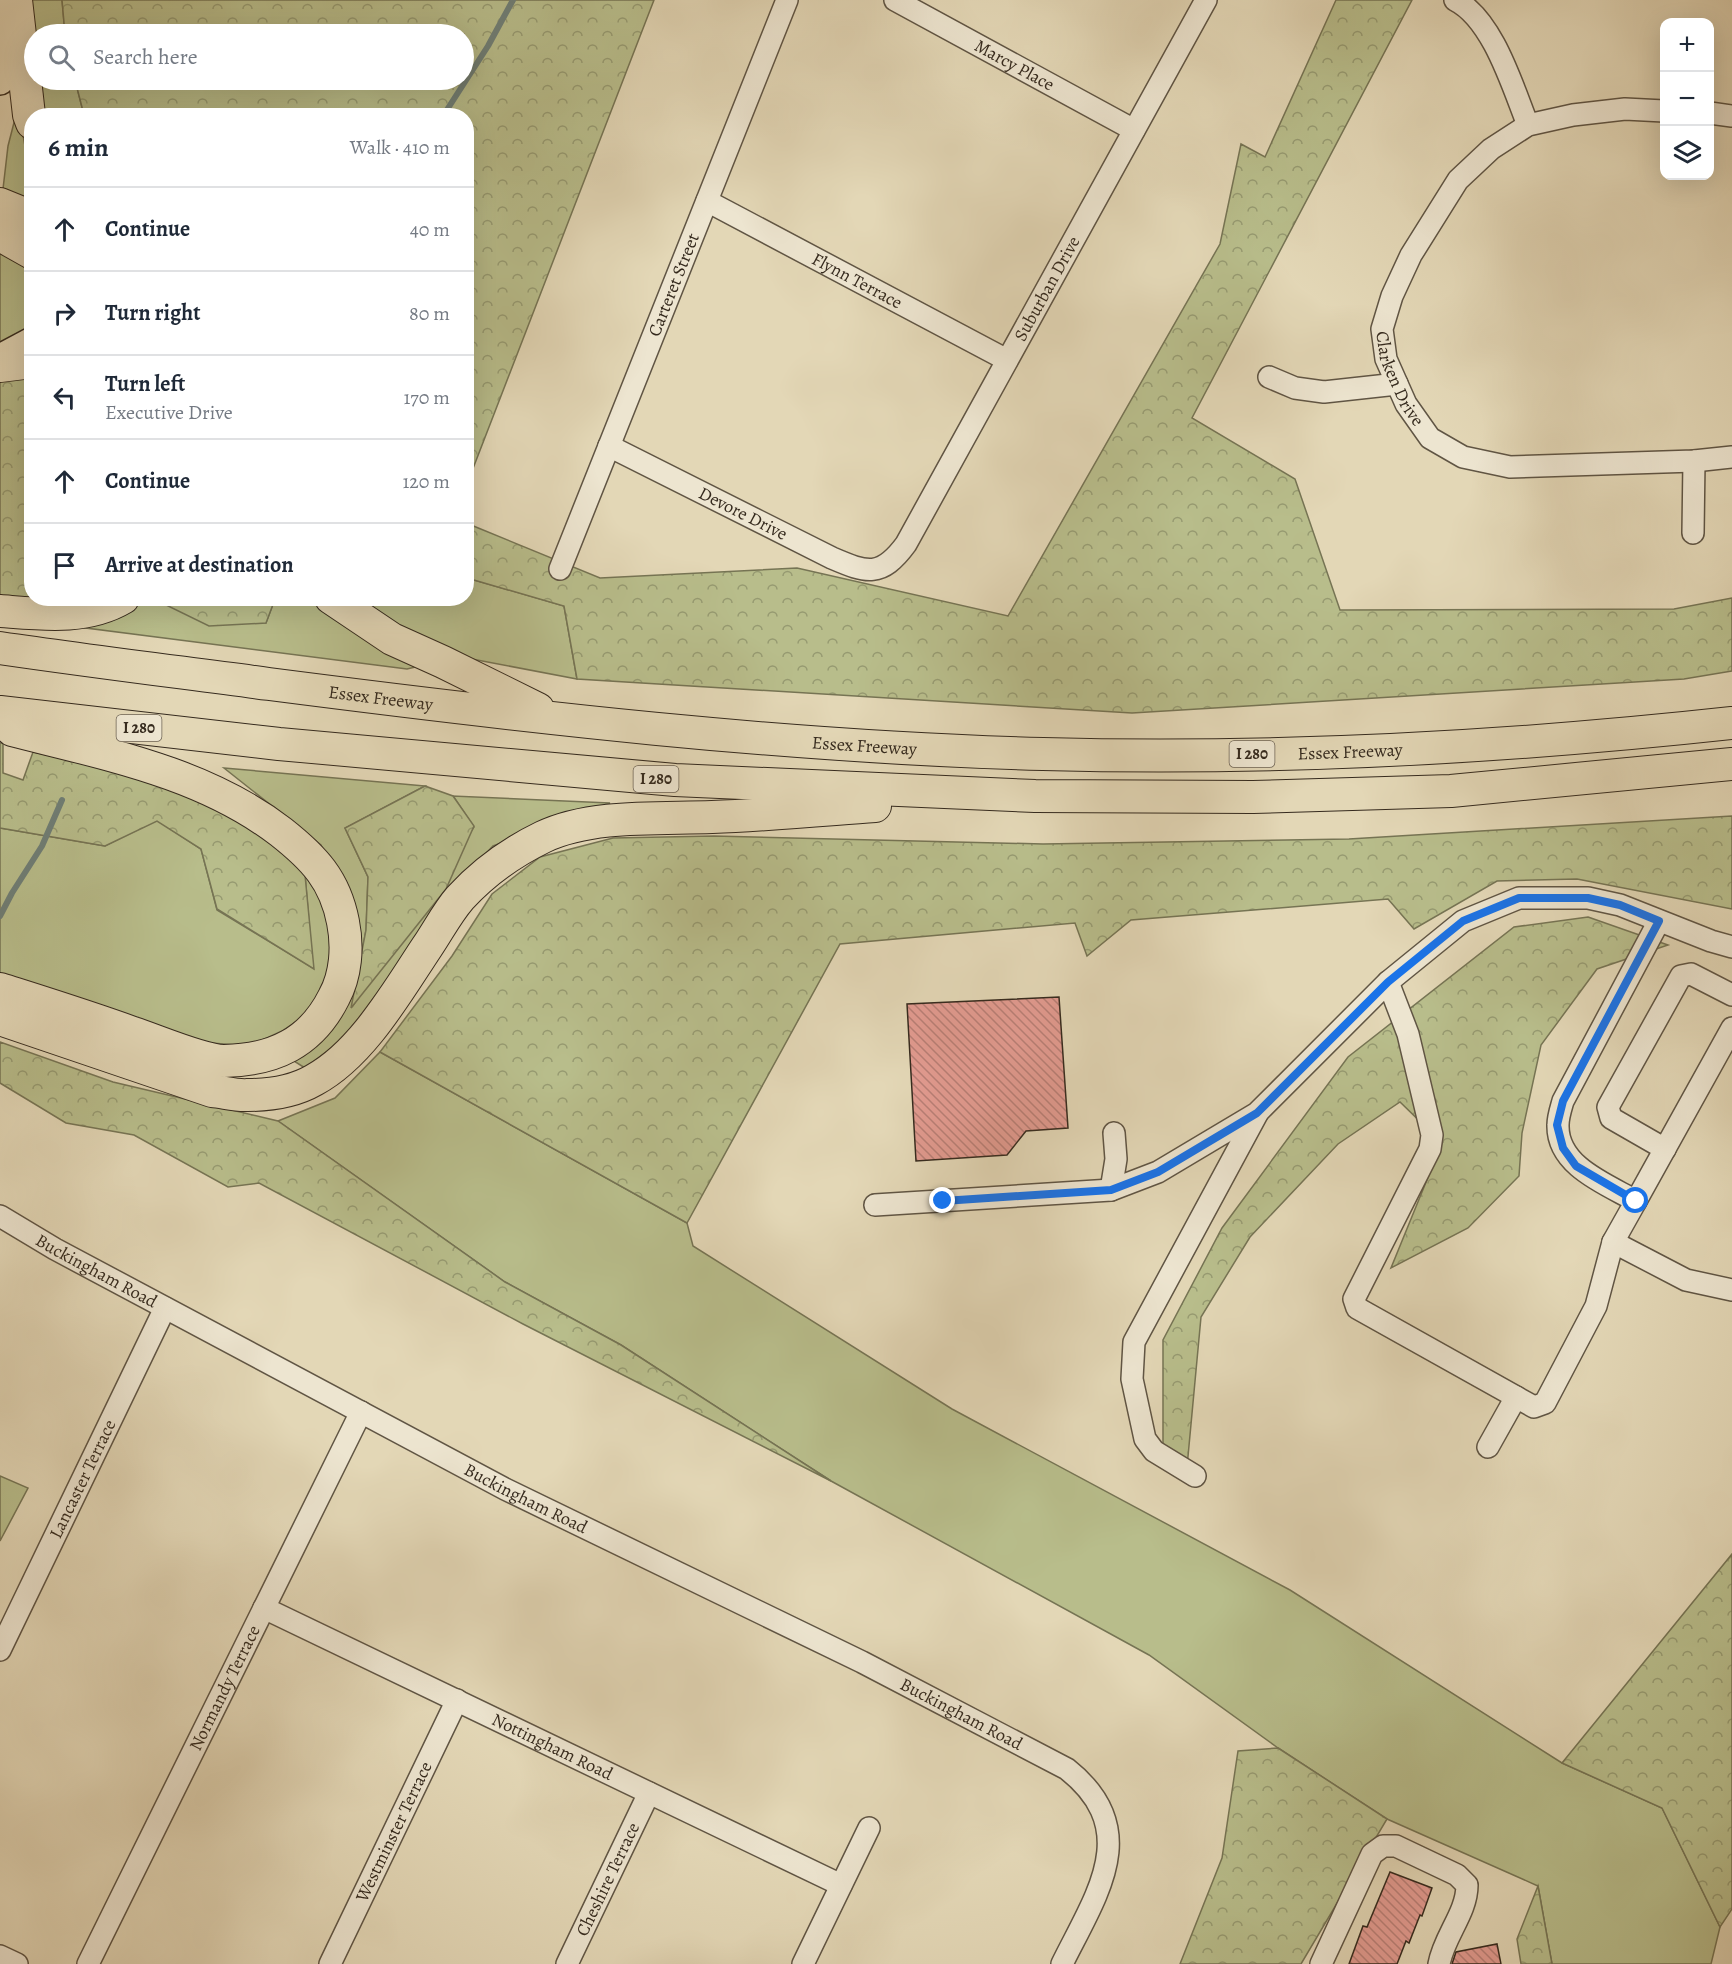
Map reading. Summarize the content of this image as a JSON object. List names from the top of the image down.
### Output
{
  "streets": {
    "highway": ["Essex Freeway", "I 280"],
    "street": [
      "Marcy Place",
      "Flynn Terrace",
      "Carteret Street",
      "Suburban Drive",
      "Clarken Drive",
      "Devore Drive",
      "Buckingham Road",
      "Lancaster Terrace",
      "Normandy Terrace",
      "Nottingham Road",
      "Westminster Terrace",
      "Cheshire Terrace"
    ]
  },
  "crossings": [
    ["Marcy Place", "Suburban Drive"],
    ["Flynn Terrace", "Carteret Street"],
    ["Flynn Terrace", "Suburban Drive"],
    ["Carteret Street", "Devore Drive"],
    ["Suburban Drive", "Devore Drive"],
    ["Buckingham Road", "Lancaster Terrace"],
    ["Buckingham Road", "Normandy Terrace"],
    ["Normandy Terrace", "Nottingham Road"],
    ["Nottingham Road", "Westminster Terrace"],
    ["Nottingham Road", "Cheshire Terrace"]
  ],
  "page": {
    "map_buttons": ["+", "−"],
    "search": "Search here",
    "heading": ["6 min", "Walk · 410 m"],
    "list": [
      ["Continue", "40 m"],
      ["Turn right", "80 m"],
      ["Turn left", "Executive Drive", "170 m"],
      ["Continue", "120 m"],
      "Arrive at destination"
    ]
  }
}
